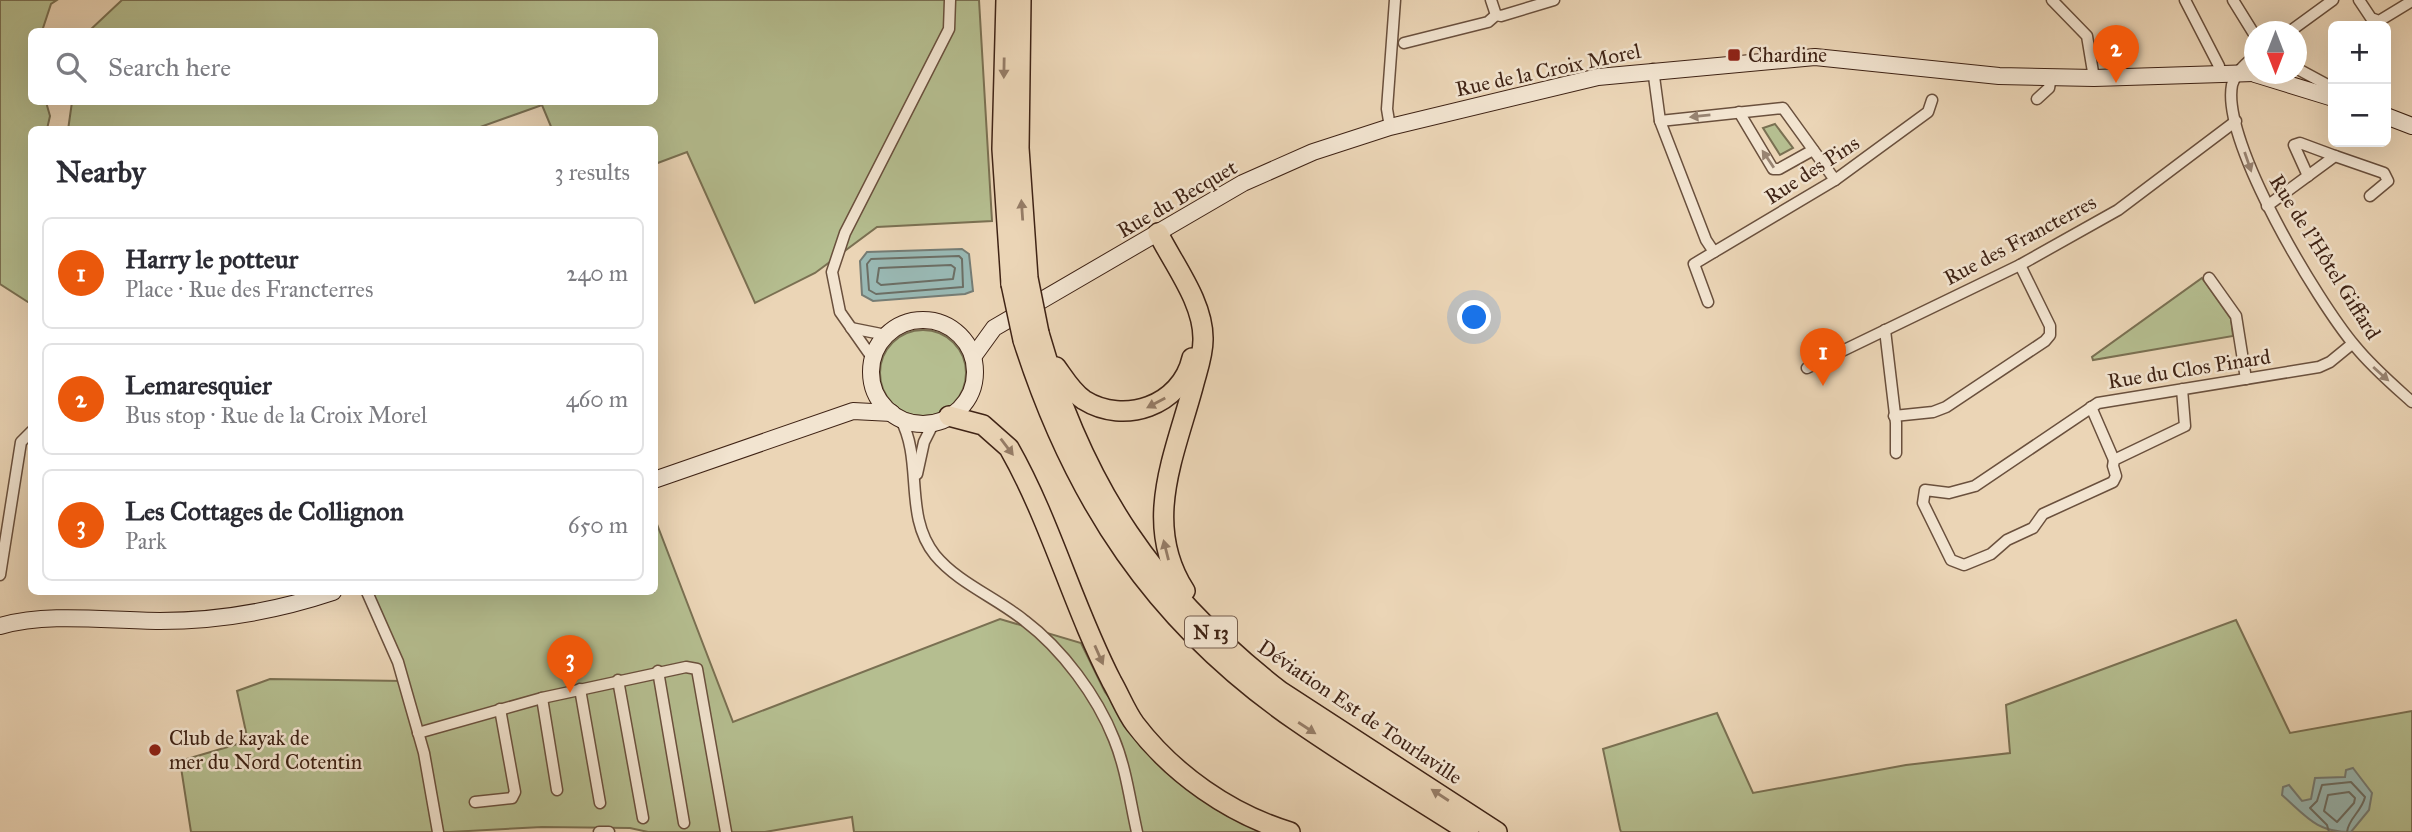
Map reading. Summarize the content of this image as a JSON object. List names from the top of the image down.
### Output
{
  "streets": {
    "highway": ["N 13", "Déviation Est de Tourlaville"],
    "main road": ["Rue de la Croix Morel", "Rue du Becquet"],
    "street": [
      "Rue des Pins",
      "Rue des Francterres",
      "Rue de l'Hôtel Giffard",
      "Rue du Clos Pinard"
    ]
  },
  "crossings": [
    ["Rue de la Croix Morel", "Rue du Becquet"],
    ["Rue de la Croix Morel", "Rue de l'Hôtel Giffard"],
    ["Rue des Francterres", "Rue de l'Hôtel Giffard"],
    ["Rue de l'Hôtel Giffard", "Rue du Clos Pinard"]
  ],
  "one_way": ["Rue de l'Hôtel Giffard"],
  "places": {
    "transit": ["Chardine"],
    "other": ["Club de kayak de mer du Nord Cotentin"]
  },
  "north": "bottom",
  "page": {
    "map_buttons": ["+", "−"],
    "pins": ["2", "1", "3"],
    "search": "Search here",
    "heading": ["Nearby", "3 results"],
    "list": [
      {
        "mark": "1",
        "name": "Harry le potteur",
        "note": "Place · Rue des Francterres",
        "value": "240 m"
      },
      {
        "mark": "2",
        "name": "Lemaresquier",
        "note": "Bus stop · Rue de la Croix Morel",
        "value": "460 m"
      },
      {
        "mark": "3",
        "name": "Les Cottages de Collignon",
        "note": "Park",
        "value": "650 m"
      }
    ]
  }
}
